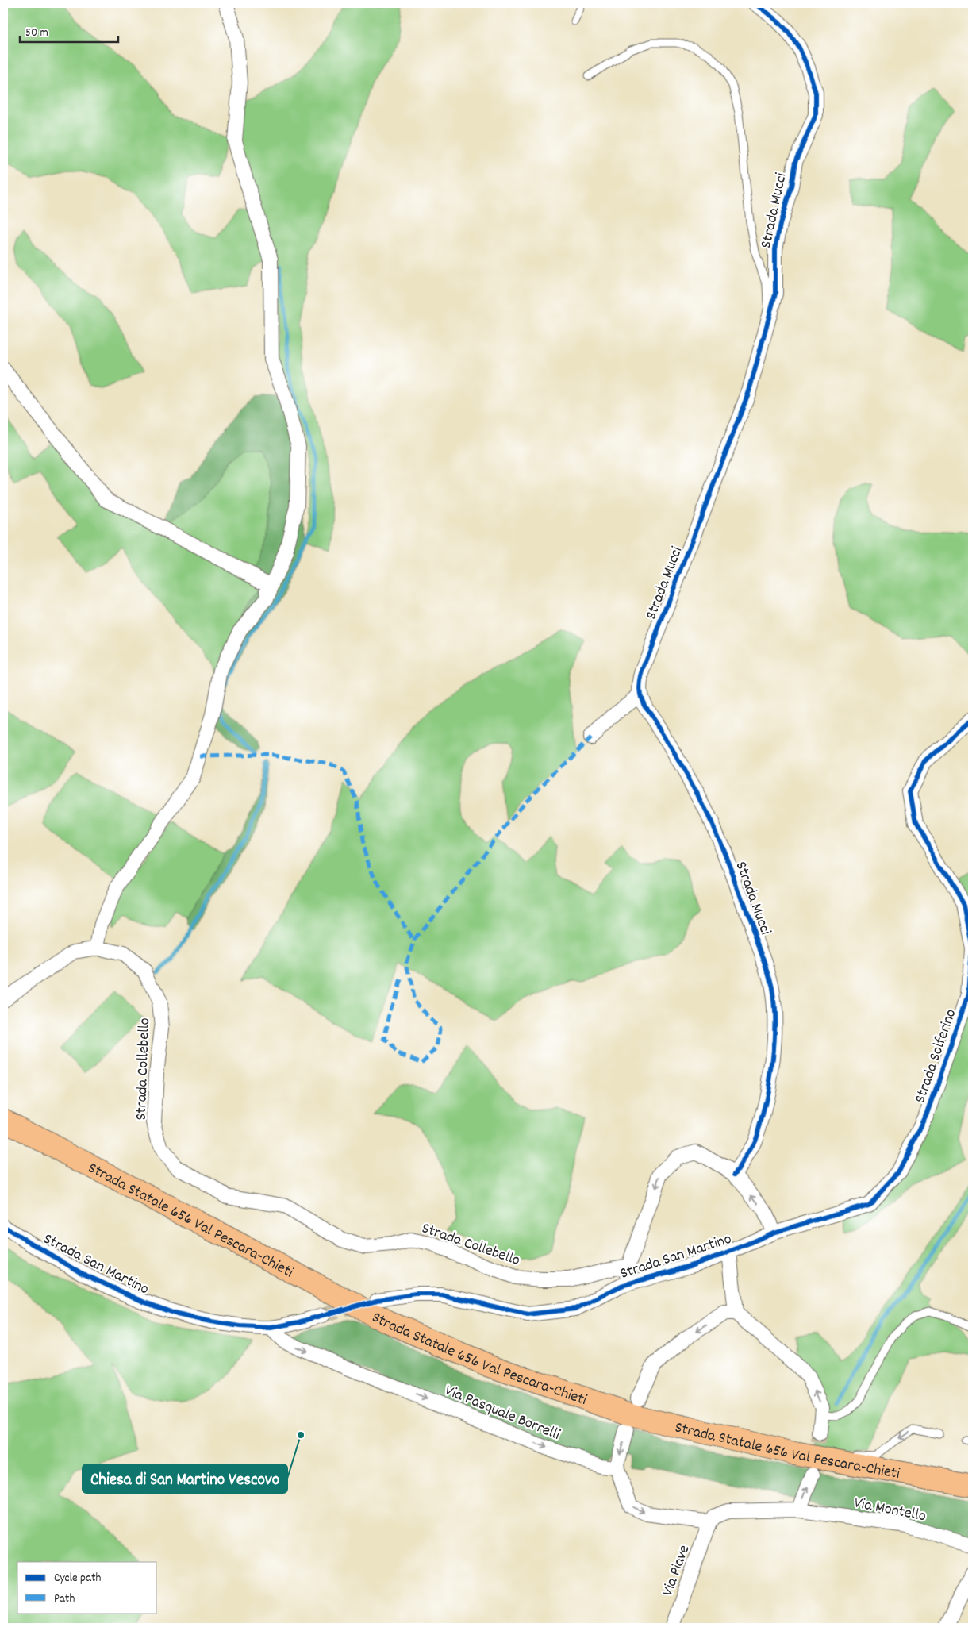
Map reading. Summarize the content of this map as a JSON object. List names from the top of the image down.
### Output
{
  "streets": {
    "highway": ["Strada Statale 656 Val Pescara-Chieti"],
    "street": [
      "Strada Mucci",
      "Strada Solferino",
      "Strada Collebello",
      "Strada San Martino",
      "Via Pasquale Borrelli",
      "Via Montello",
      "Via Piave"
    ]
  },
  "crossings": [
    ["Strada Solferino", "Strada San Martino"],
    ["Strada San Martino", "Via Pasquale Borrelli"],
    ["Via Montello", "Via Piave"]
  ],
  "one_way": ["Via Pasquale Borrelli"],
  "places": ["Chiesa di San Martino Vescovo"],
  "legend": ["Cycle path", "Path"],
  "scale_bar": "50 m"
}
